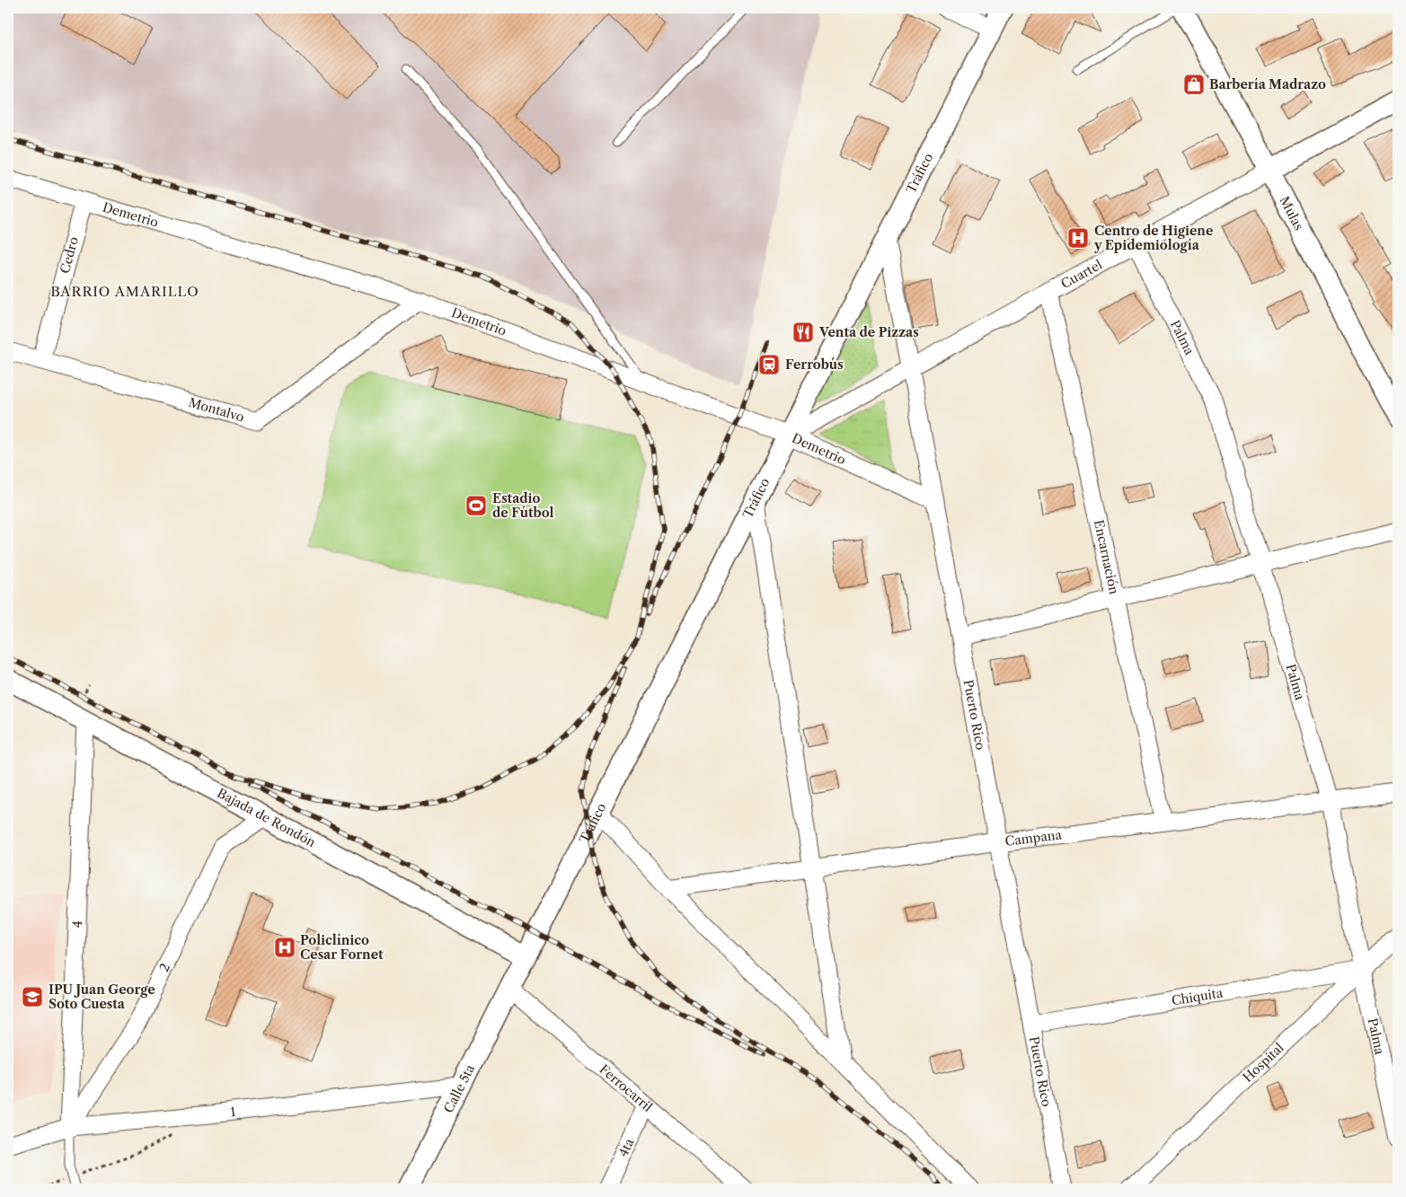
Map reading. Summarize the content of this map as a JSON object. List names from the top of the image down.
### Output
{
  "streets": {
    "street": [
      "Tráfico",
      "Mulas",
      "Demetrio",
      "Cedro",
      "Cuartel",
      "Palma",
      "Montalvo",
      "Encarnación",
      "Puerto Rico",
      "Bajada de Rondón",
      "Campana",
      "4",
      "2",
      "Chiquita",
      "Hospital",
      "Calle 5ta",
      "Ferrocarril",
      "1",
      "4ta"
    ]
  },
  "crossings": [
    ["Tráfico", "Demetrio"],
    ["Tráfico", "Cuartel"],
    ["Tráfico", "Puerto Rico"],
    ["Tráfico", "Bajada de Rondón"],
    ["Tráfico", "Calle 5ta"],
    ["Tráfico", "Ferrocarril"],
    ["Mulas", "Cuartel"],
    ["Demetrio", "Cedro"],
    ["Demetrio", "Cuartel"],
    ["Demetrio", "Montalvo"],
    ["Demetrio", "Puerto Rico"],
    ["Cedro", "Montalvo"],
    ["Cuartel", "Palma"],
    ["Cuartel", "Encarnación"],
    ["Cuartel", "Puerto Rico"],
    ["Palma", "Campana"],
    ["Palma", "Chiquita"],
    ["Palma", "Hospital"],
    ["Encarnación", "Campana"],
    ["Puerto Rico", "Campana"],
    ["Puerto Rico", "Chiquita"],
    ["Bajada de Rondón", "4"],
    ["Bajada de Rondón", "2"],
    ["4", "2"],
    ["4", "1"],
    ["2", "1"],
    ["Chiquita", "Hospital"],
    ["Calle 5ta", "Ferrocarril"],
    ["Calle 5ta", "1"],
    ["Ferrocarril", "4ta"]
  ],
  "districts": ["BARRIO AMARILLO"],
  "places": {
    "shop": ["Barbería Madrazo"],
    "hospital": ["Centro de Higiene y Epidemiología", "Policlínico Cesar Fornet"],
    "restaurant": ["Venta de Pizzas"],
    "station": ["Ferrobús"],
    "sports": ["Estadio de Fútbol"],
    "school or university": ["IPU Juan George Soto Cuesta"]
  }
}
